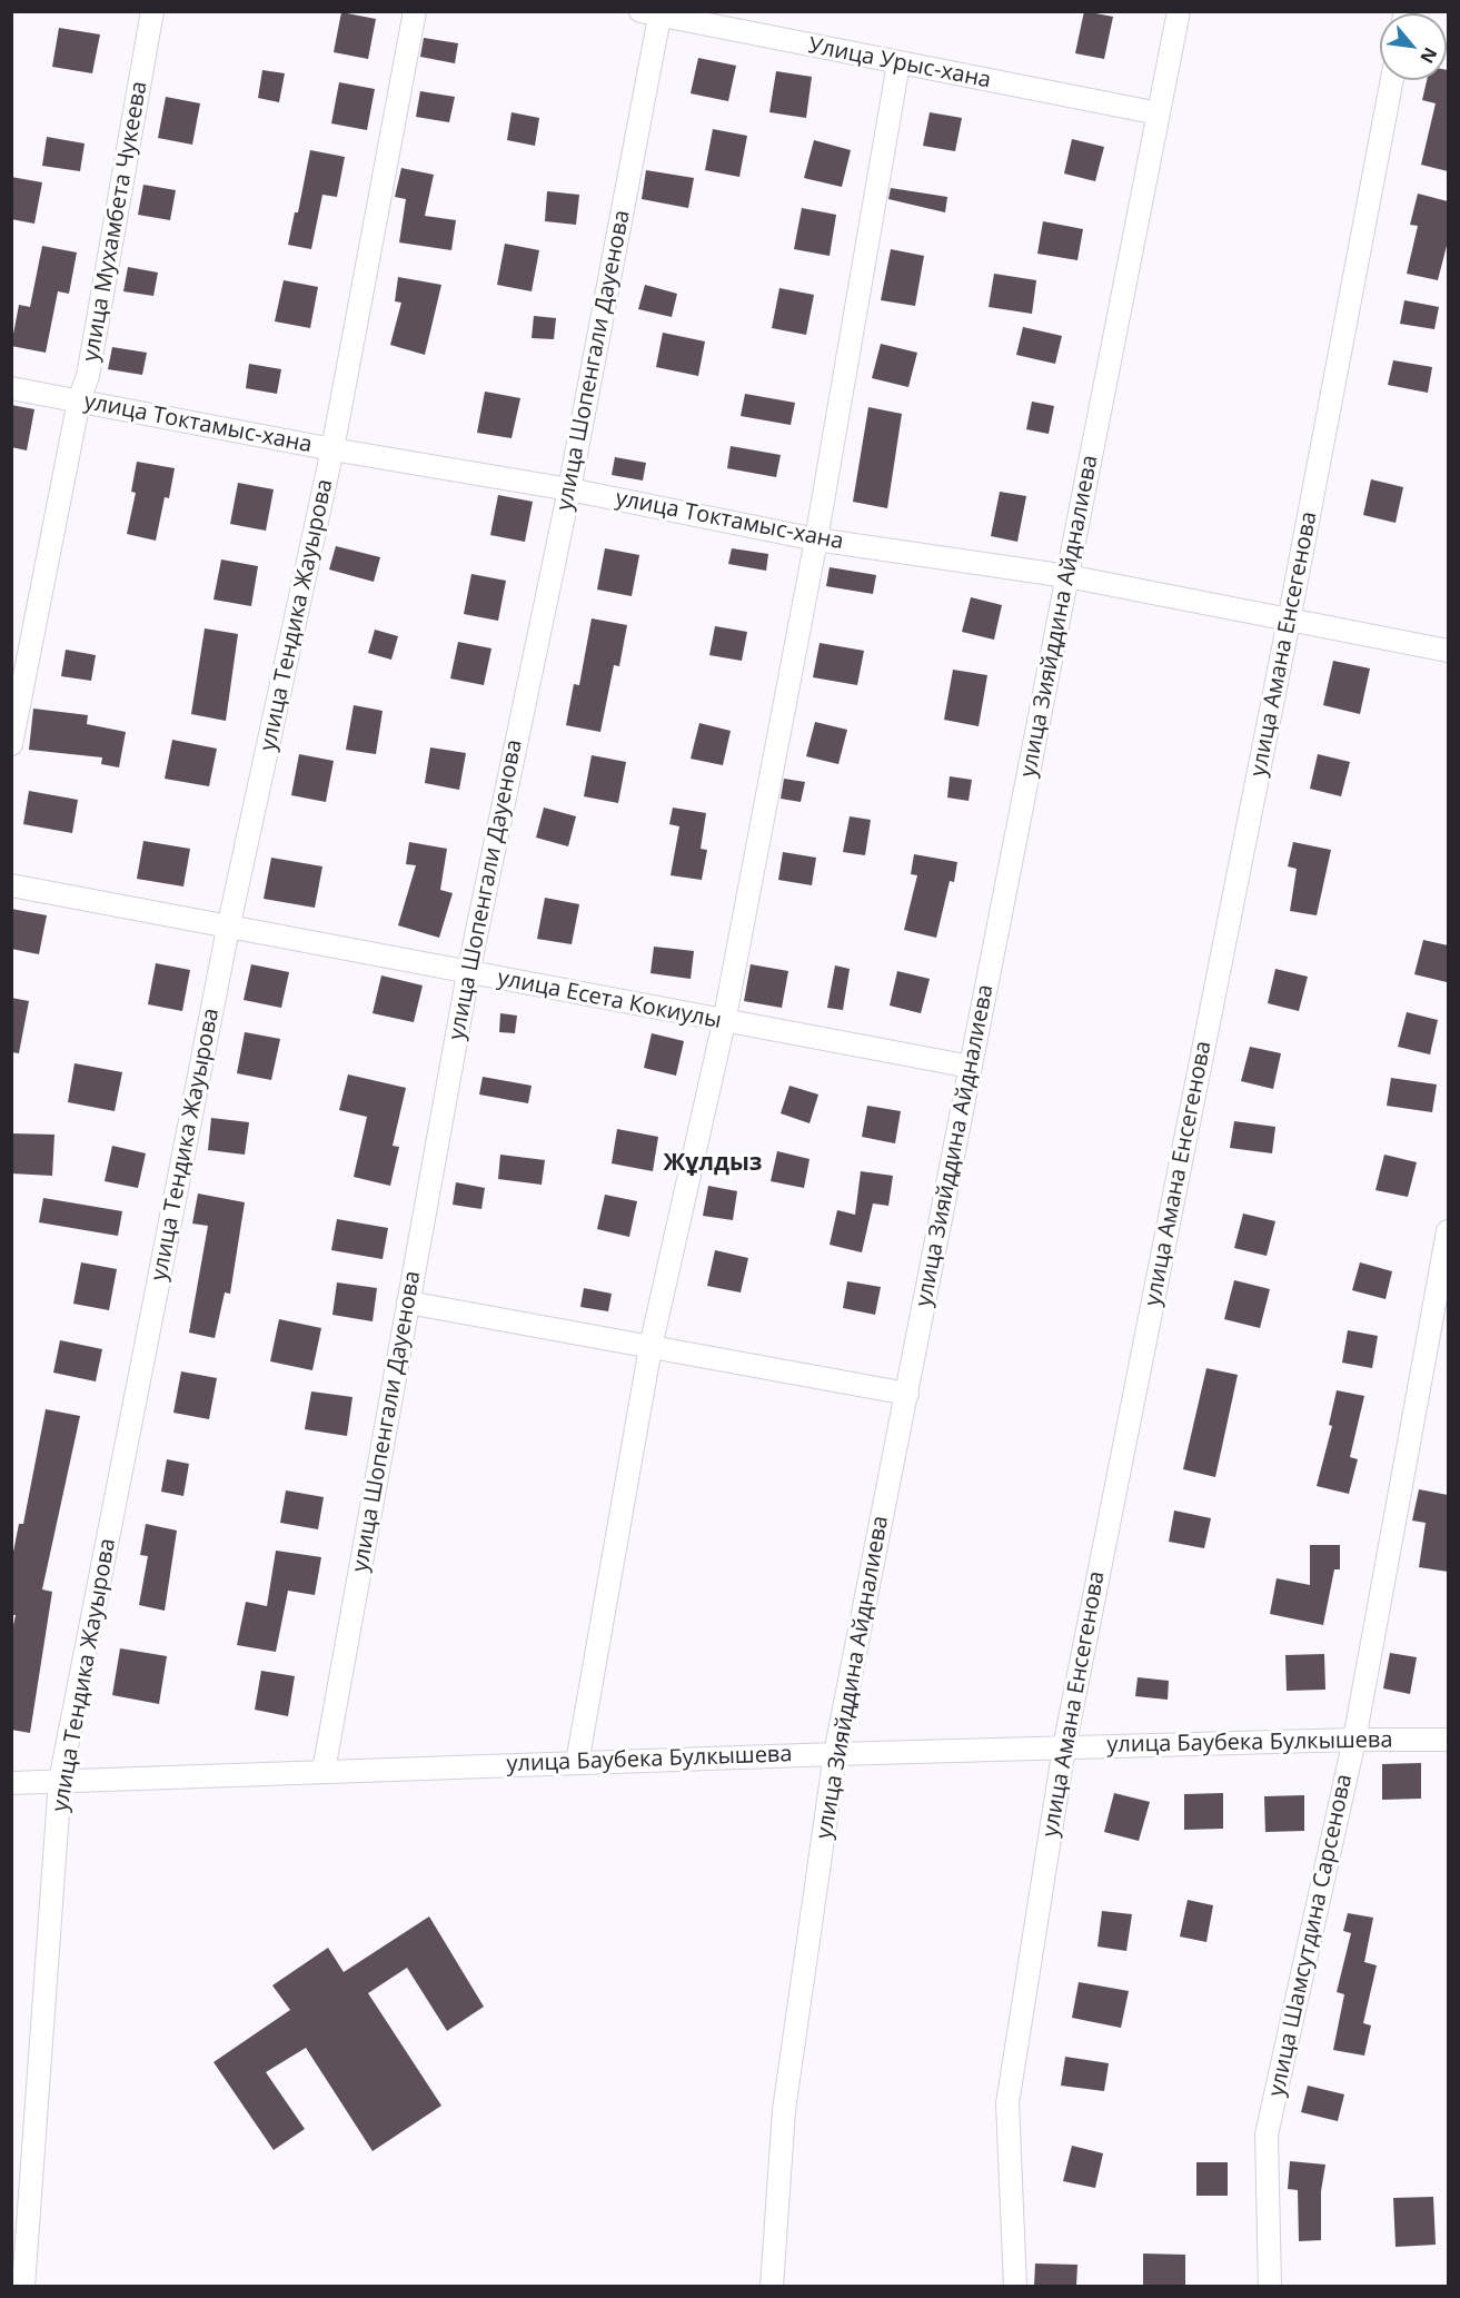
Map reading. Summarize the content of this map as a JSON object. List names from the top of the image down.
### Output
{
  "streets": {
    "street": [
      "Улица Урыс-хана",
      "улица Мухамбета Чукеева",
      "улица Шопенгали Дауенова",
      "улица Токтамыс-хана",
      "улица Тендика Жауырова",
      "улица Зияйддина Айдналиева",
      "улица Амана Енсегенова",
      "улица Есета Кокиулы",
      "улица Баубека Булкышева",
      "улица Шамсутдина Сарсенова"
    ]
  },
  "crossings": [
    ["Улица Урыс-хана", "улица Шопенгали Дауенова"],
    ["Улица Урыс-хана", "улица Зияйддина Айдналиева"],
    ["улица Мухамбета Чукеева", "улица Токтамыс-хана"],
    ["улица Шопенгали Дауенова", "улица Токтамыс-хана"],
    ["улица Шопенгали Дауенова", "улица Есета Кокиулы"],
    ["улица Шопенгали Дауенова", "улица Баубека Булкышева"],
    ["улица Токтамыс-хана", "улица Тендика Жауырова"],
    ["улица Токтамыс-хана", "улица Зияйддина Айдналиева"],
    ["улица Токтамыс-хана", "улица Амана Енсегенова"],
    ["улица Тендика Жауырова", "улица Есета Кокиулы"],
    ["улица Тендика Жауырова", "улица Баубека Булкышева"],
    ["улица Зияйддина Айдналиева", "улица Есета Кокиулы"],
    ["улица Зияйддина Айдналиева", "улица Баубека Булкышева"],
    ["улица Амана Енсегенова", "улица Баубека Булкышева"],
    ["улица Баубека Булкышева", "улица Шамсутдина Сарсенова"]
  ],
  "districts": ["Жұлдыз"],
  "north": "bottom right"
}
